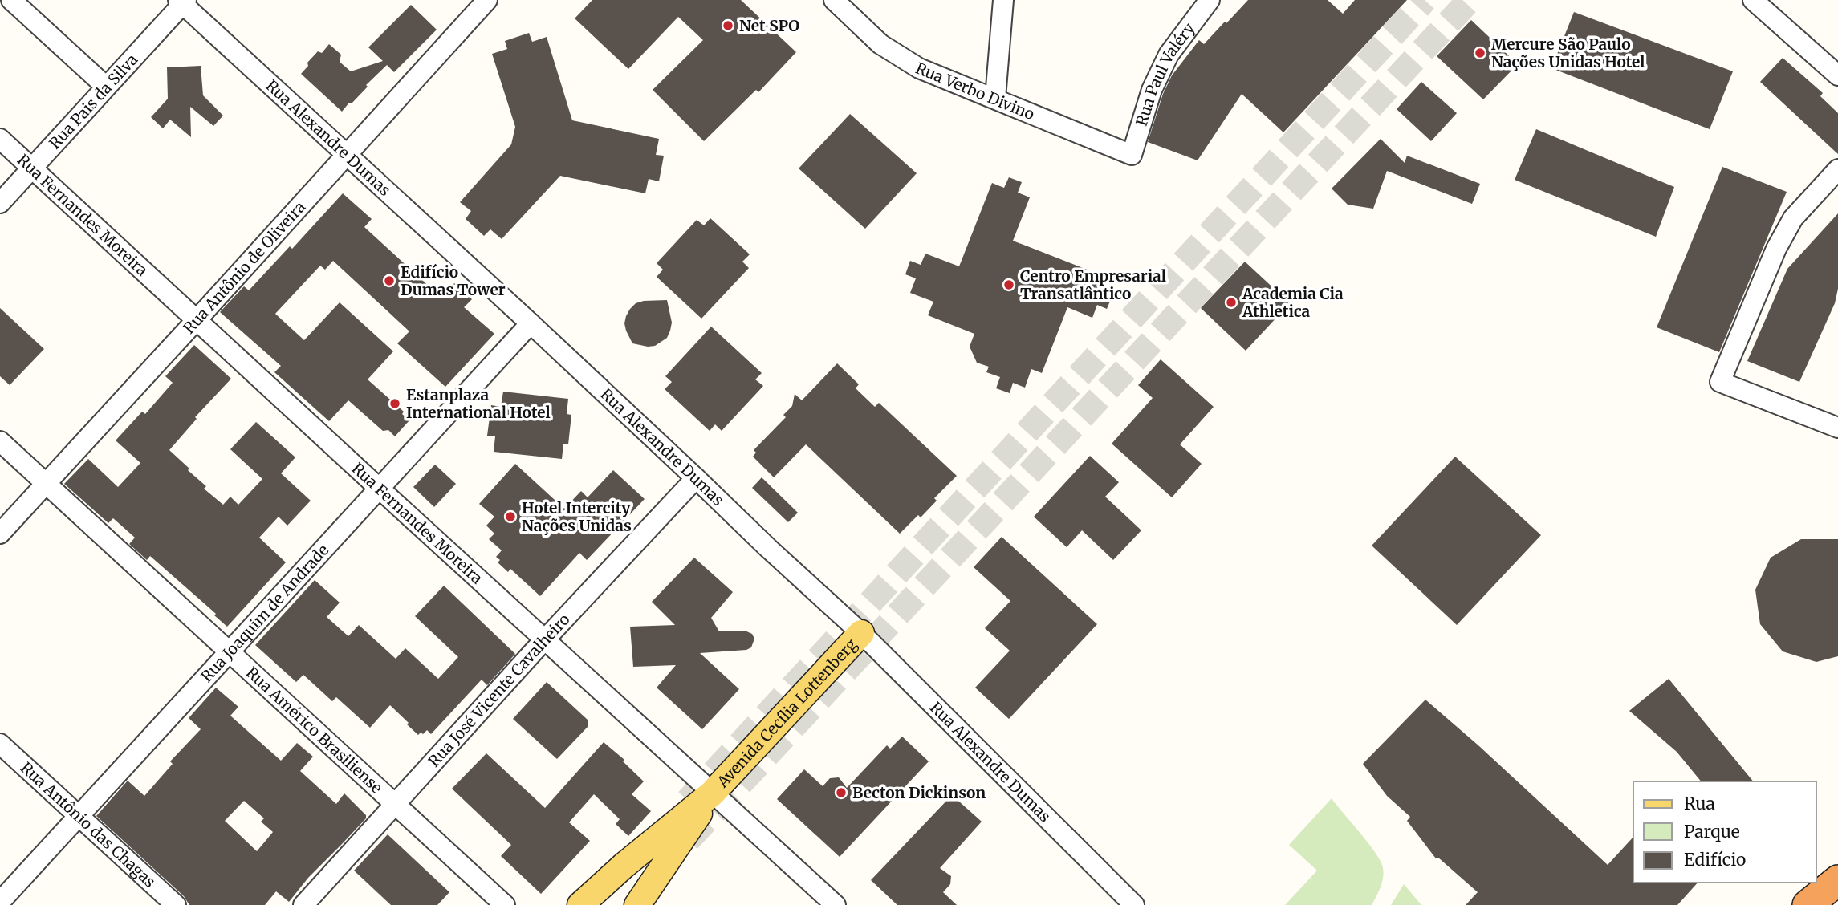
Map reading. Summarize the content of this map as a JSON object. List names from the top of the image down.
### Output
{
  "streets": {
    "main road": ["Avenida Cecília Lottenberg"],
    "street": [
      "Rua Paul Valéry",
      "Rua Verbo Divino",
      "Rua Pais da Silva",
      "Rua Alexandre Dumas",
      "Rua Fernandes Moreira",
      "Rua Antônio de Oliveira",
      "Rua Joaquim de Andrade",
      "Rua José Vicente Cavalheiro",
      "Rua Américo Brasiliense",
      "Rua Antônio das Chagas"
    ]
  },
  "crossings": [
    ["Rua Paul Valéry", "Rua Verbo Divino"],
    ["Rua Pais da Silva", "Rua Alexandre Dumas"],
    ["Rua Pais da Silva", "Rua Fernandes Moreira"],
    ["Rua Alexandre Dumas", "Rua Antônio de Oliveira"],
    ["Rua Alexandre Dumas", "Rua Joaquim de Andrade"],
    ["Rua Alexandre Dumas", "Rua José Vicente Cavalheiro"],
    ["Rua Alexandre Dumas", "Avenida Cecília Lottenberg"],
    ["Rua Fernandes Moreira", "Rua Antônio de Oliveira"],
    ["Rua Fernandes Moreira", "Rua Joaquim de Andrade"],
    ["Rua Fernandes Moreira", "Rua José Vicente Cavalheiro"],
    ["Rua Fernandes Moreira", "Avenida Cecília Lottenberg"],
    ["Rua Antônio de Oliveira", "Rua Américo Brasiliense"],
    ["Rua Joaquim de Andrade", "Rua Américo Brasiliense"],
    ["Rua Joaquim de Andrade", "Rua Antônio das Chagas"],
    ["Rua José Vicente Cavalheiro", "Rua Américo Brasiliense"]
  ],
  "places": [
    "Net SPO",
    "Mercure São Paulo Nações Unidas Hotel",
    "Edifício Dumas Tower",
    "Centro Empresarial Transatlântico",
    "Academia Cia Athletica",
    "Estanplaza International Hotel",
    "Hotel Intercity Nações Unidas",
    "Becton Dickinson"
  ],
  "legend": ["Rua", "Parque", "Edifício"]
}
